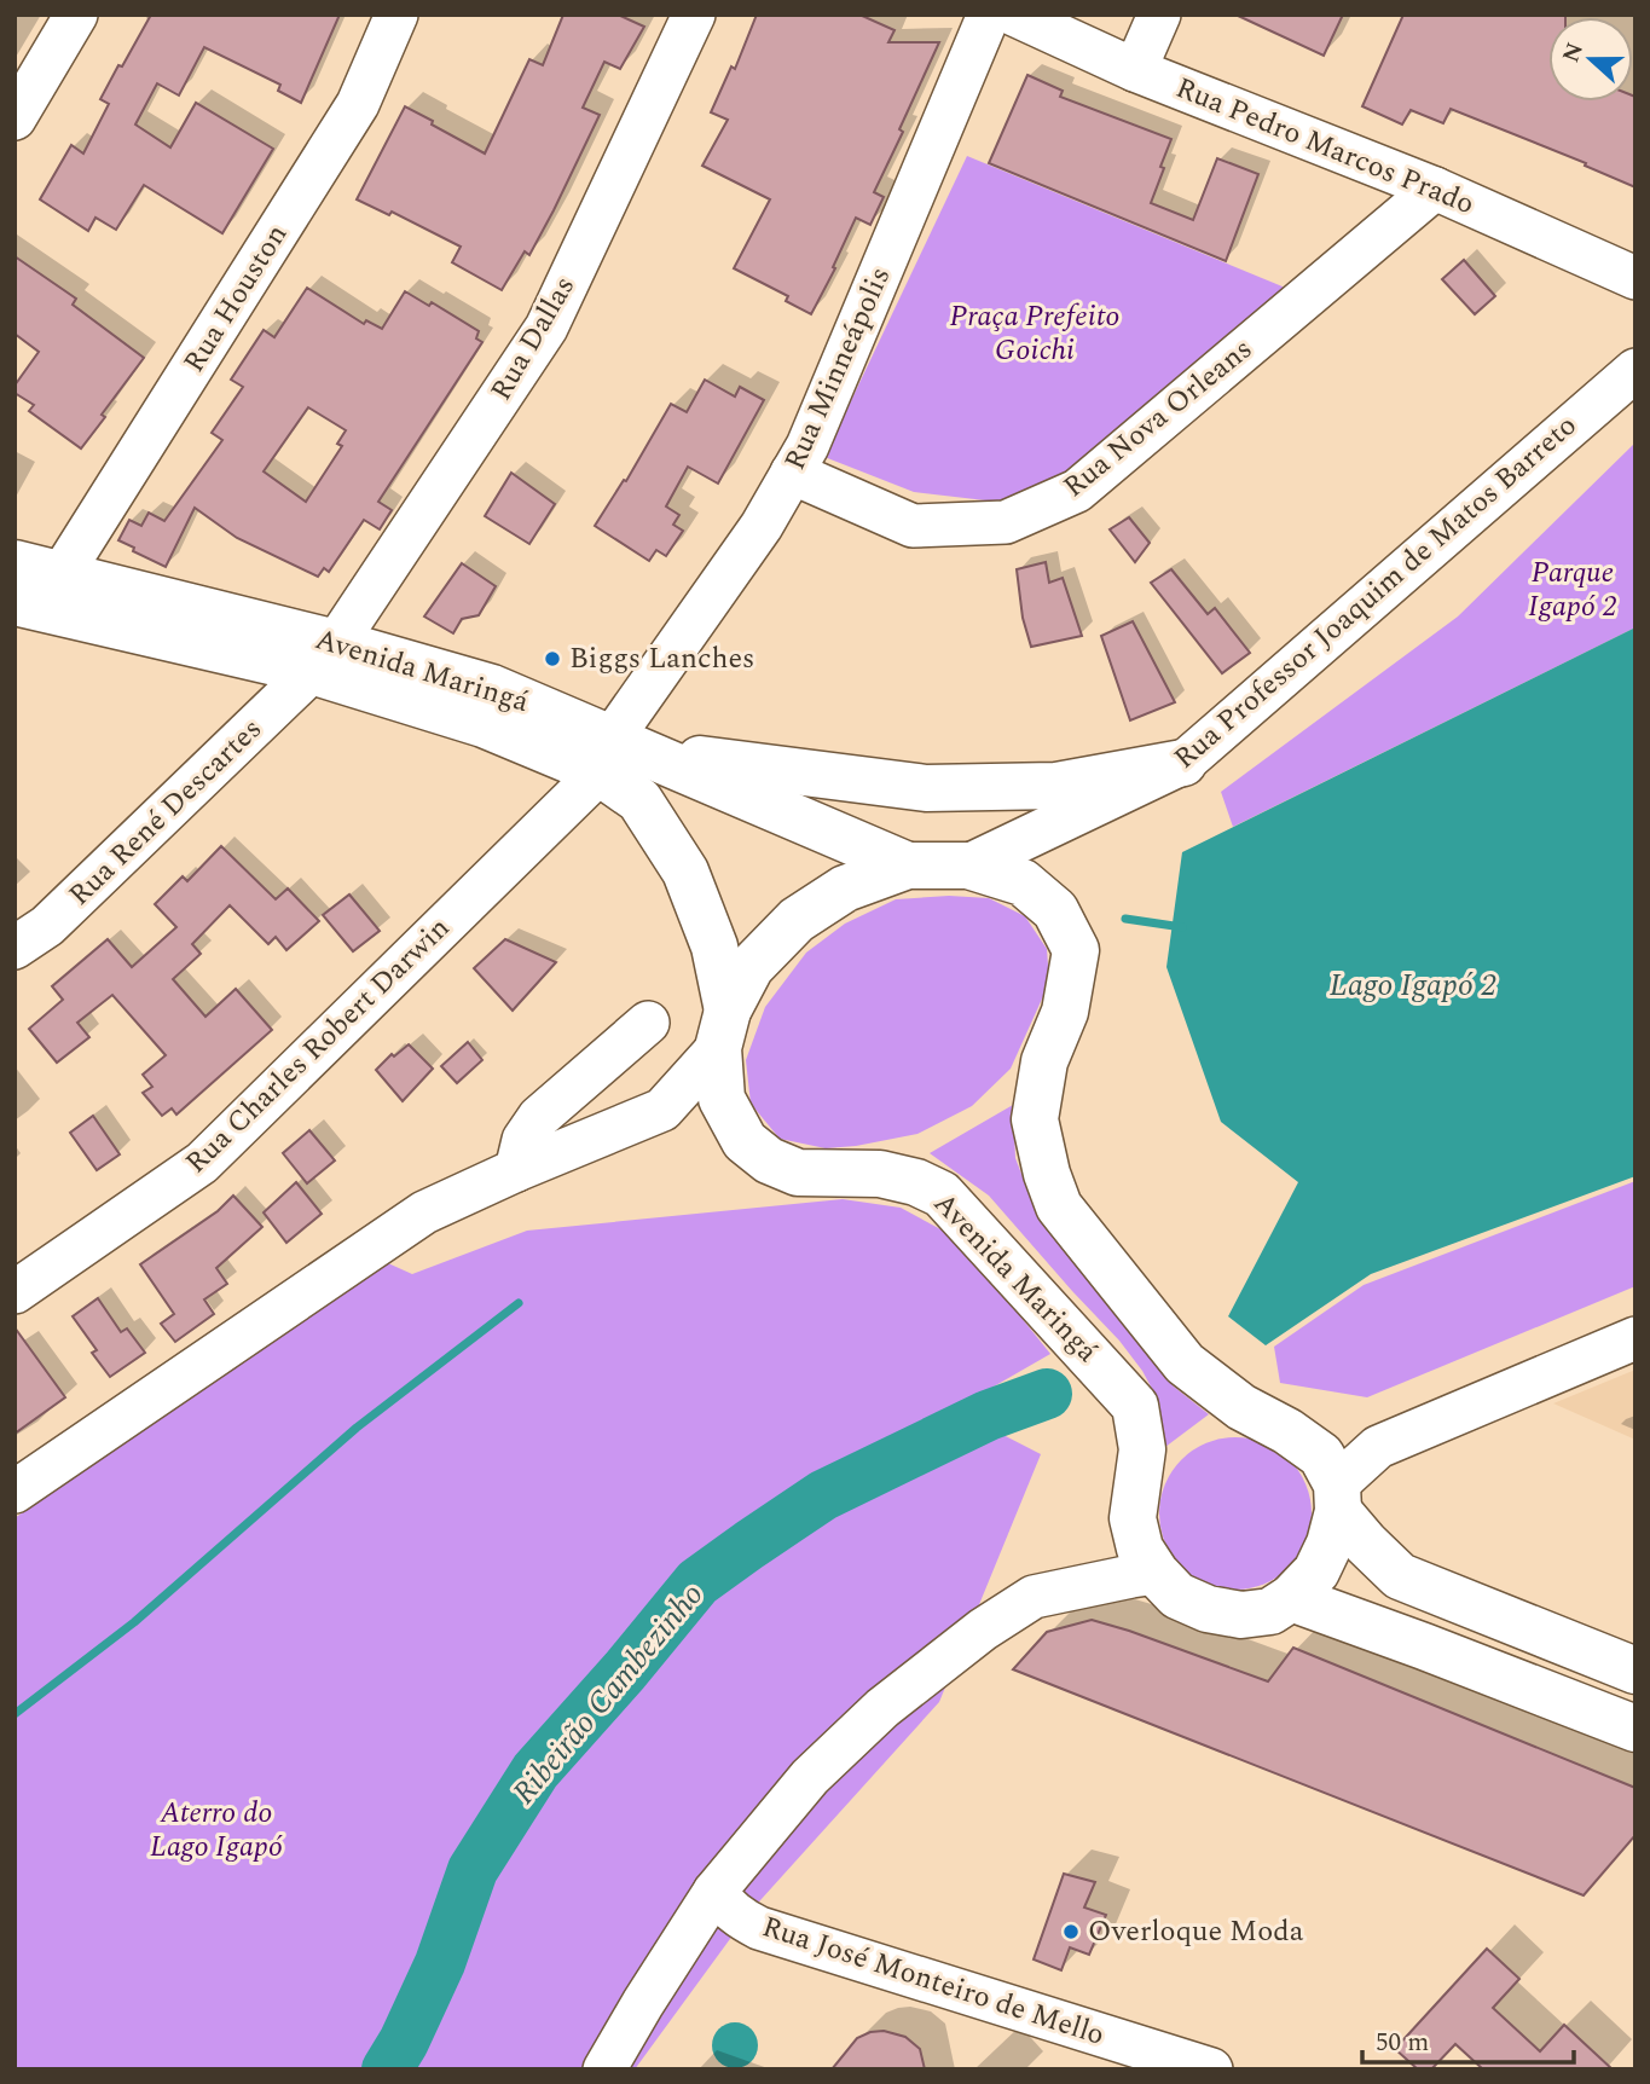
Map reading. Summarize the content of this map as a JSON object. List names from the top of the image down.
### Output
{
  "streets": {
    "main road": ["Avenida Maringá"],
    "street": [
      "Rua Pedro Marcos Prado",
      "Rua Houston",
      "Rua Dallas",
      "Rua Minneápolis",
      "Rua Nova Orleans",
      "Rua Professor Joaquim de Matos Barreto",
      "Rua René Descartes",
      "Rua Charles Robert Darwin",
      "Rua José Monteiro de Mello"
    ]
  },
  "crossings": [
    ["Rua Pedro Marcos Prado", "Rua Nova Orleans"],
    ["Rua Houston", "Avenida Maringá"],
    ["Rua Dallas", "Avenida Maringá"],
    ["Rua Dallas", "Rua René Descartes"],
    ["Rua Minneápolis", "Rua Nova Orleans"],
    ["Rua Minneápolis", "Avenida Maringá"],
    ["Rua Minneápolis", "Rua Charles Robert Darwin"],
    ["Rua Professor Joaquim de Matos Barreto", "Avenida Maringá"],
    ["Avenida Maringá", "Rua René Descartes"],
    ["Avenida Maringá", "Rua Charles Robert Darwin"]
  ],
  "water": ["Lago Igapó 2", "Ribeirão Cambezinho"],
  "parks": ["Praça Prefeito Goichi", "Parque Igapó 2", "Aterro do Lago Igapó"],
  "places": ["Biggs Lanches", "Overloque Moda"],
  "scale_bar": "50 m",
  "north": "left"
}
